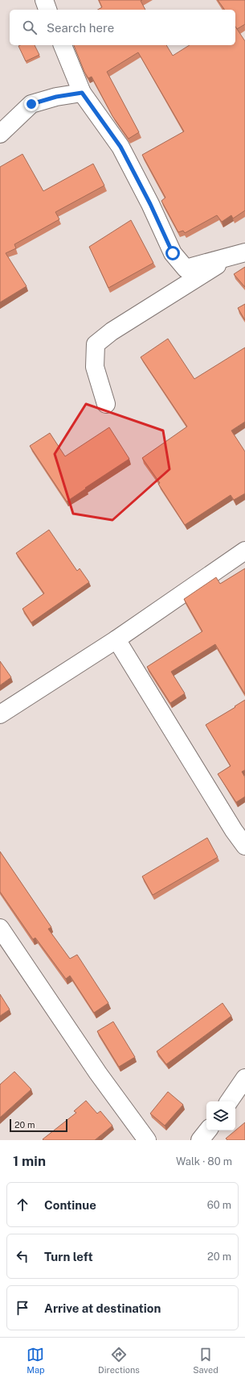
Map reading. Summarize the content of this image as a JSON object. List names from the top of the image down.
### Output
{
  "scale_bar": "20 m",
  "page": {
    "search": "Search here",
    "scale": "20 m",
    "heading": ["1 min", "Walk · 80 m"],
    "list": [
      ["Continue", "60 m"],
      ["Turn left", "20 m"],
      "Arrive at destination"
    ],
    "nav": ["Map", "Directions", "Saved"]
  }
}
